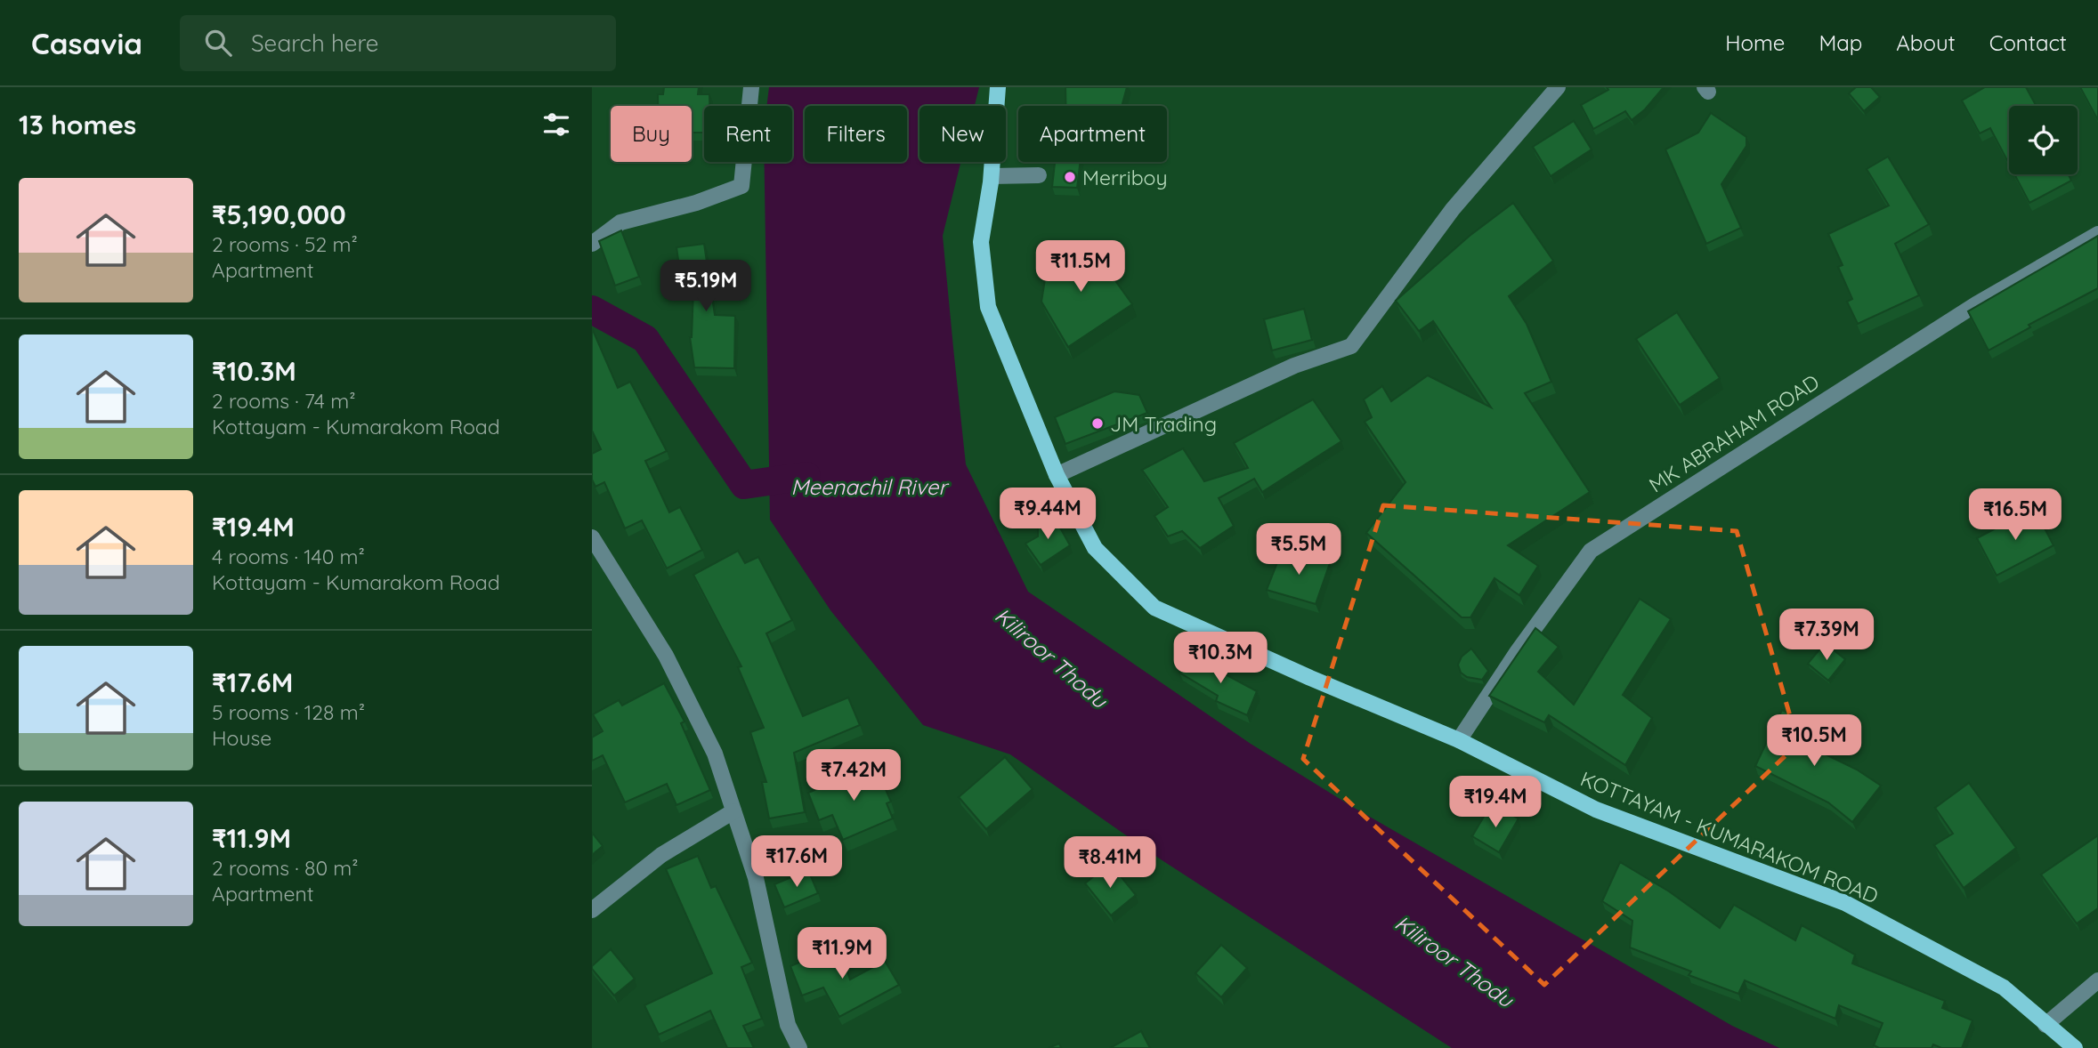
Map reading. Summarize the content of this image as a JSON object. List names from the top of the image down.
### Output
{
  "streets": {
    "main road": ["KOTTAYAM - KUMARAKOM ROAD"],
    "street": ["MK ABRAHAM ROAD"]
  },
  "crossings": [
    ["MK ABRAHAM ROAD", "KOTTAYAM - KUMARAKOM ROAD"]
  ],
  "water": ["Meenachil River", "Kiliroor Thodu"],
  "places": ["Merriboy", "JM Trading"],
  "page": {
    "header": "Casavia",
    "search": "Search here",
    "nav": [
      "Home",
      "Map",
      "About",
      "Contact"
    ],
    "heading": "13 homes",
    "chip": [
      "Buy",
      "Rent",
      "Filters",
      "New",
      "Apartment"
    ],
    "list": [
      {
        "name": "₹5,190,000",
        "note": "2 rooms · 52 m² · Apartment"
      },
      {
        "name": "₹10.3M",
        "note": "2 rooms · 74 m² · Kottayam - Kumarakom Road"
      },
      {
        "name": "₹19.4M",
        "note": "4 rooms · 140 m² · Kottayam - Kumarakom Road"
      },
      {
        "name": "₹17.6M",
        "note": "5 rooms · 128 m² · House"
      },
      {
        "name": "₹11.9M",
        "note": "2 rooms · 80 m² · Apartment"
      }
    ],
    "price": [
      "₹11.5M",
      "₹5.19M",
      "₹9.44M",
      "₹16.5M",
      "₹5.5M",
      "₹7.39M",
      "₹10.3M",
      "₹10.5M",
      "₹7.42M",
      "₹19.4M",
      "₹17.6M",
      "₹8.41M",
      "₹11.9M"
    ]
  }
}
